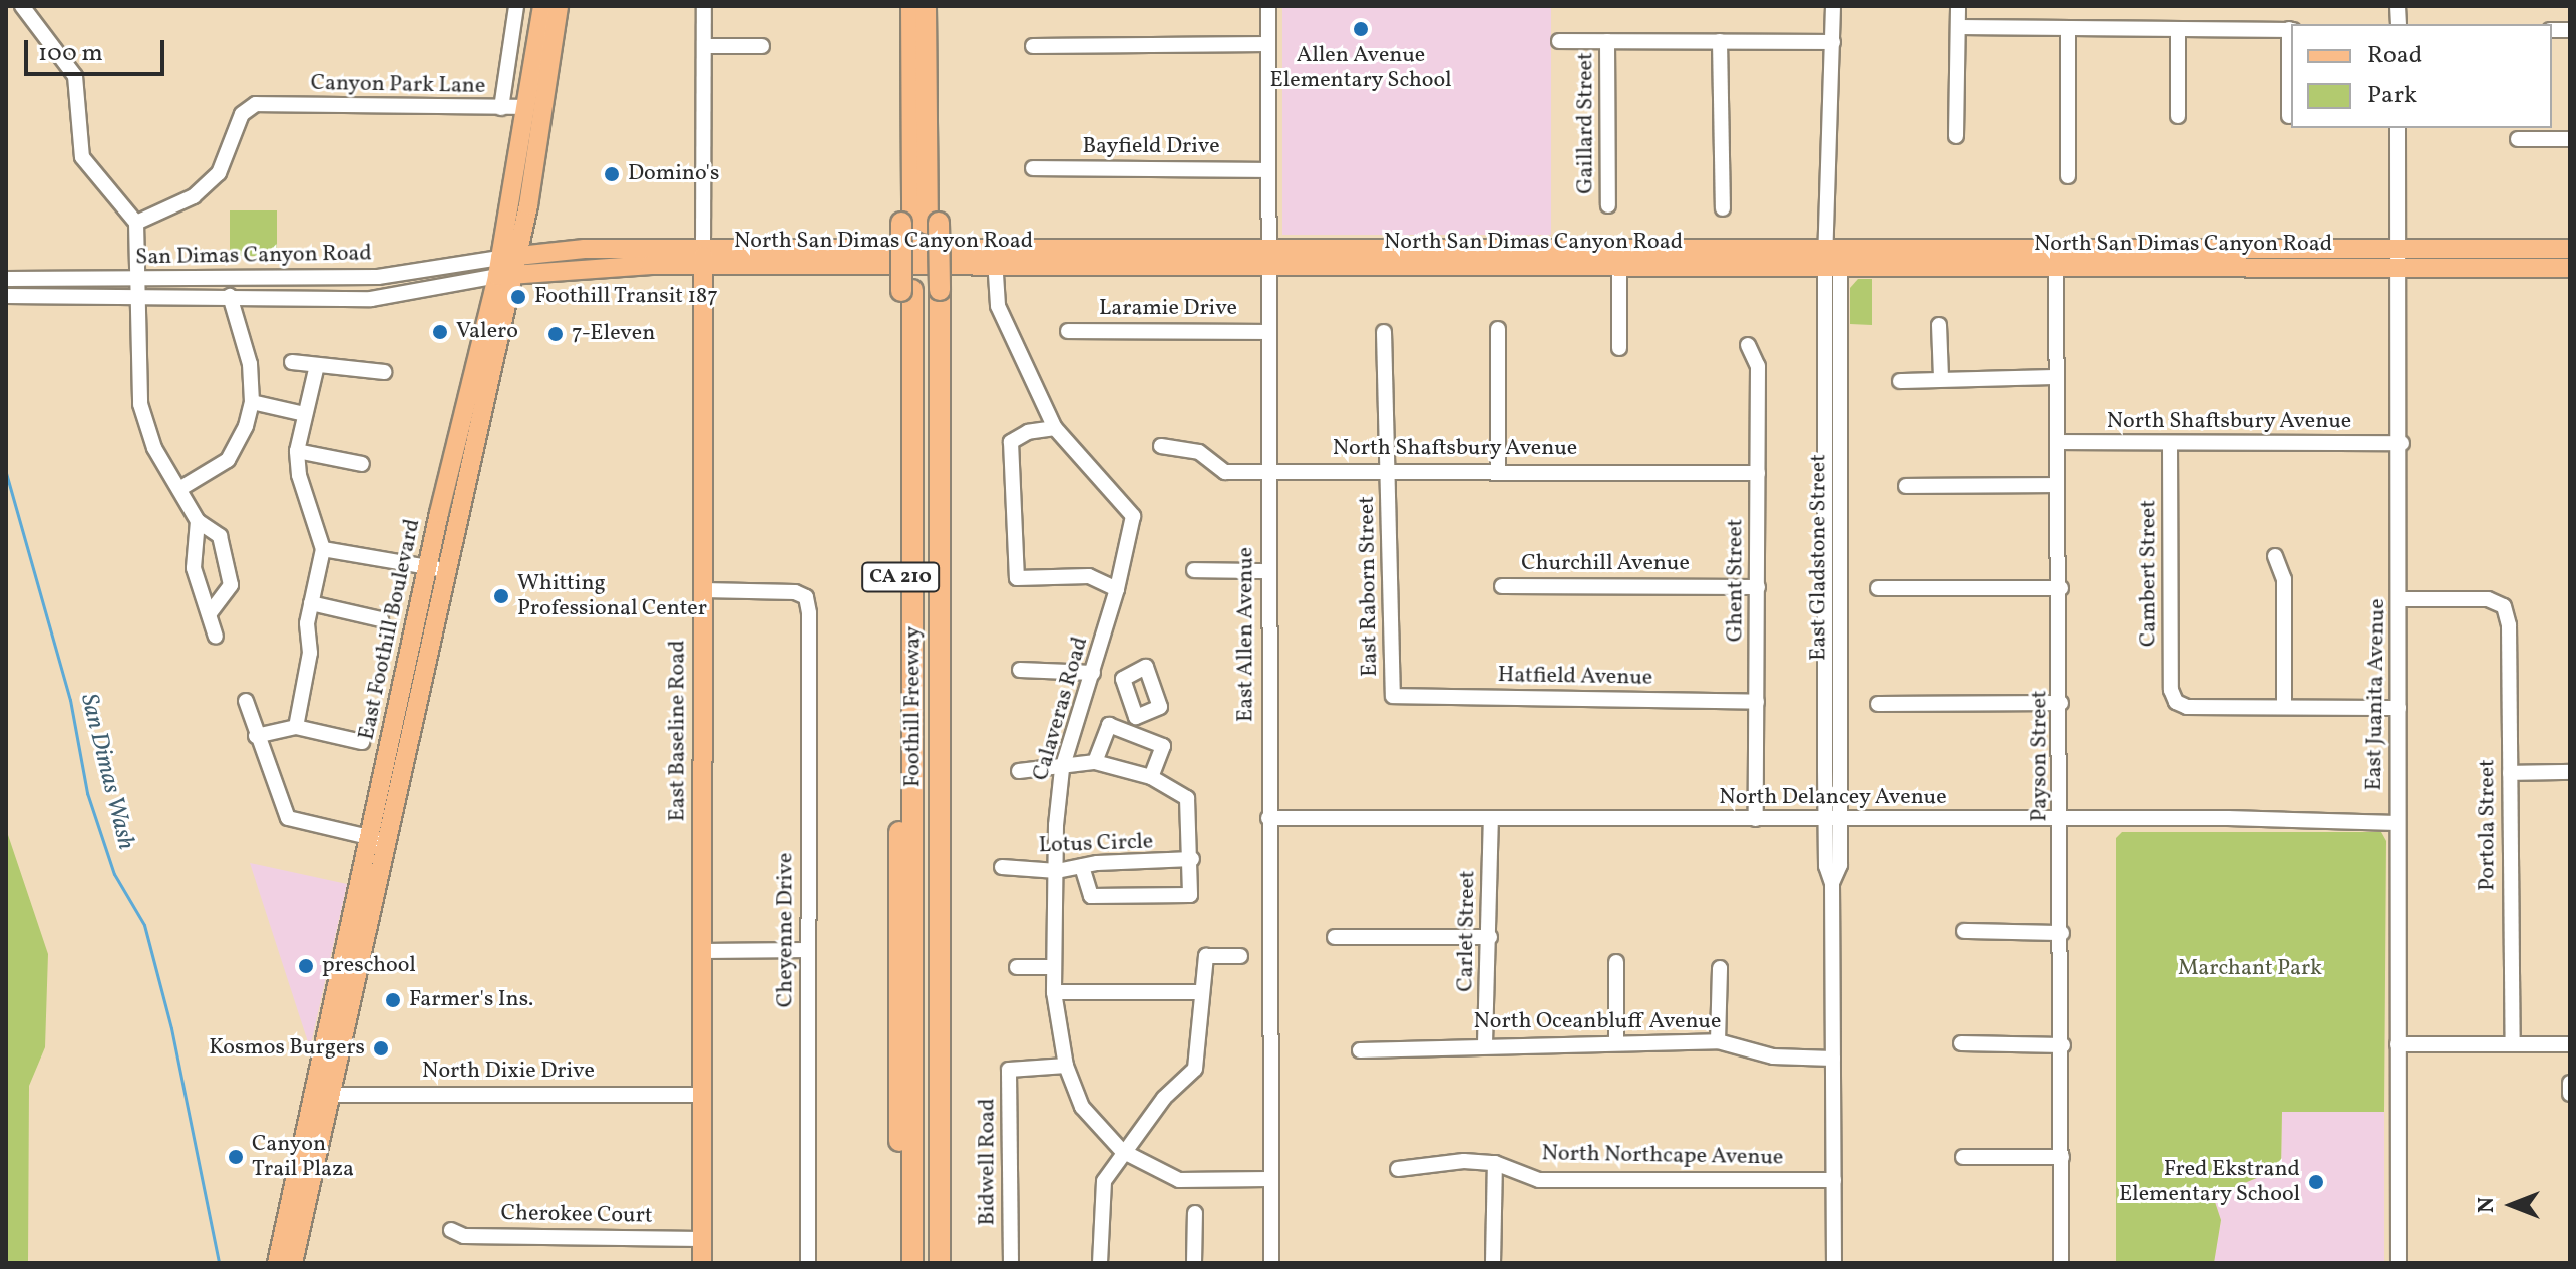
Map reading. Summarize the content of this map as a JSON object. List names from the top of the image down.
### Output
{
  "streets": {
    "highway": ["CA 210", "Foothill Freeway"],
    "main road": ["North San Dimas Canyon Road", "East Foothill Boulevard", "East Baseline Road"],
    "street": [
      "Canyon Park Lane",
      "Gaillard Street",
      "Bayfield Drive",
      "San Dimas Canyon Road",
      "Laramie Drive",
      "North Shaftsbury Avenue",
      "East Gladstone Street",
      "Churchill Avenue",
      "Cambert Street",
      "Ghent Street",
      "East Raborn Street",
      "East Allen Avenue",
      "Hatfield Avenue",
      "East Juanita Avenue",
      "Calaveras Road",
      "Payson Street",
      "North Delancey Avenue",
      "Portola Street",
      "Lotus Circle",
      "Cheyenne Drive",
      "Carlet Street",
      "North Oceanbluff Avenue",
      "North Dixie Drive",
      "North Northcape Avenue",
      "Bidwell Road",
      "Cherokee Court"
    ]
  },
  "crossings": [
    ["Canyon Park Lane", "East Foothill Boulevard"],
    ["Bayfield Drive", "East Allen Avenue"],
    ["North San Dimas Canyon Road", "San Dimas Canyon Road"],
    ["North San Dimas Canyon Road", "East Gladstone Street"],
    ["North San Dimas Canyon Road", "East Foothill Boulevard"],
    ["North San Dimas Canyon Road", "East Allen Avenue"],
    ["North San Dimas Canyon Road", "East Juanita Avenue"],
    ["North San Dimas Canyon Road", "Calaveras Road"],
    ["North San Dimas Canyon Road", "East Baseline Road"],
    ["North San Dimas Canyon Road", "Payson Street"],
    ["San Dimas Canyon Road", "East Foothill Boulevard"],
    ["Laramie Drive", "East Allen Avenue"],
    ["North Shaftsbury Avenue", "Cambert Street"],
    ["North Shaftsbury Avenue", "Ghent Street"],
    ["North Shaftsbury Avenue", "East Raborn Street"],
    ["North Shaftsbury Avenue", "East Allen Avenue"],
    ["North Shaftsbury Avenue", "East Juanita Avenue"],
    ["North Shaftsbury Avenue", "Payson Street"],
    ["East Gladstone Street", "North Delancey Avenue"],
    ["East Gladstone Street", "North Oceanbluff Avenue"],
    ["East Gladstone Street", "North Northcape Avenue"],
    ["Churchill Avenue", "Ghent Street"],
    ["Ghent Street", "Hatfield Avenue"],
    ["Ghent Street", "North Delancey Avenue"],
    ["East Raborn Street", "Hatfield Avenue"],
    ["East Foothill Boulevard", "North Dixie Drive"],
    ["East Allen Avenue", "Calaveras Road"],
    ["East Allen Avenue", "North Delancey Avenue"],
    ["East Juanita Avenue", "North Delancey Avenue"],
    ["East Juanita Avenue", "Portola Street"],
    ["Calaveras Road", "Lotus Circle"],
    ["Calaveras Road", "Bidwell Road"],
    ["East Baseline Road", "Cheyenne Drive"],
    ["East Baseline Road", "North Dixie Drive"],
    ["East Baseline Road", "Cherokee Court"],
    ["Payson Street", "North Delancey Avenue"],
    ["North Delancey Avenue", "Carlet Street"],
    ["Carlet Street", "North Oceanbluff Avenue"]
  ],
  "water": ["San Dimas Wash"],
  "parks": ["Marchant Park"],
  "places": [
    "Allen Avenue Elementary School",
    "Domino's",
    "Foothill Transit 187",
    "Valero",
    "7-Eleven",
    "Whitting Professional Center",
    "preschool",
    "Farmer's Ins.",
    "Kosmos Burgers",
    "Canyon Trail Plaza",
    "Fred Ekstrand Elementary School"
  ],
  "legend": ["Road", "Park"],
  "scale_bar": "100 m",
  "north": "left"
}
